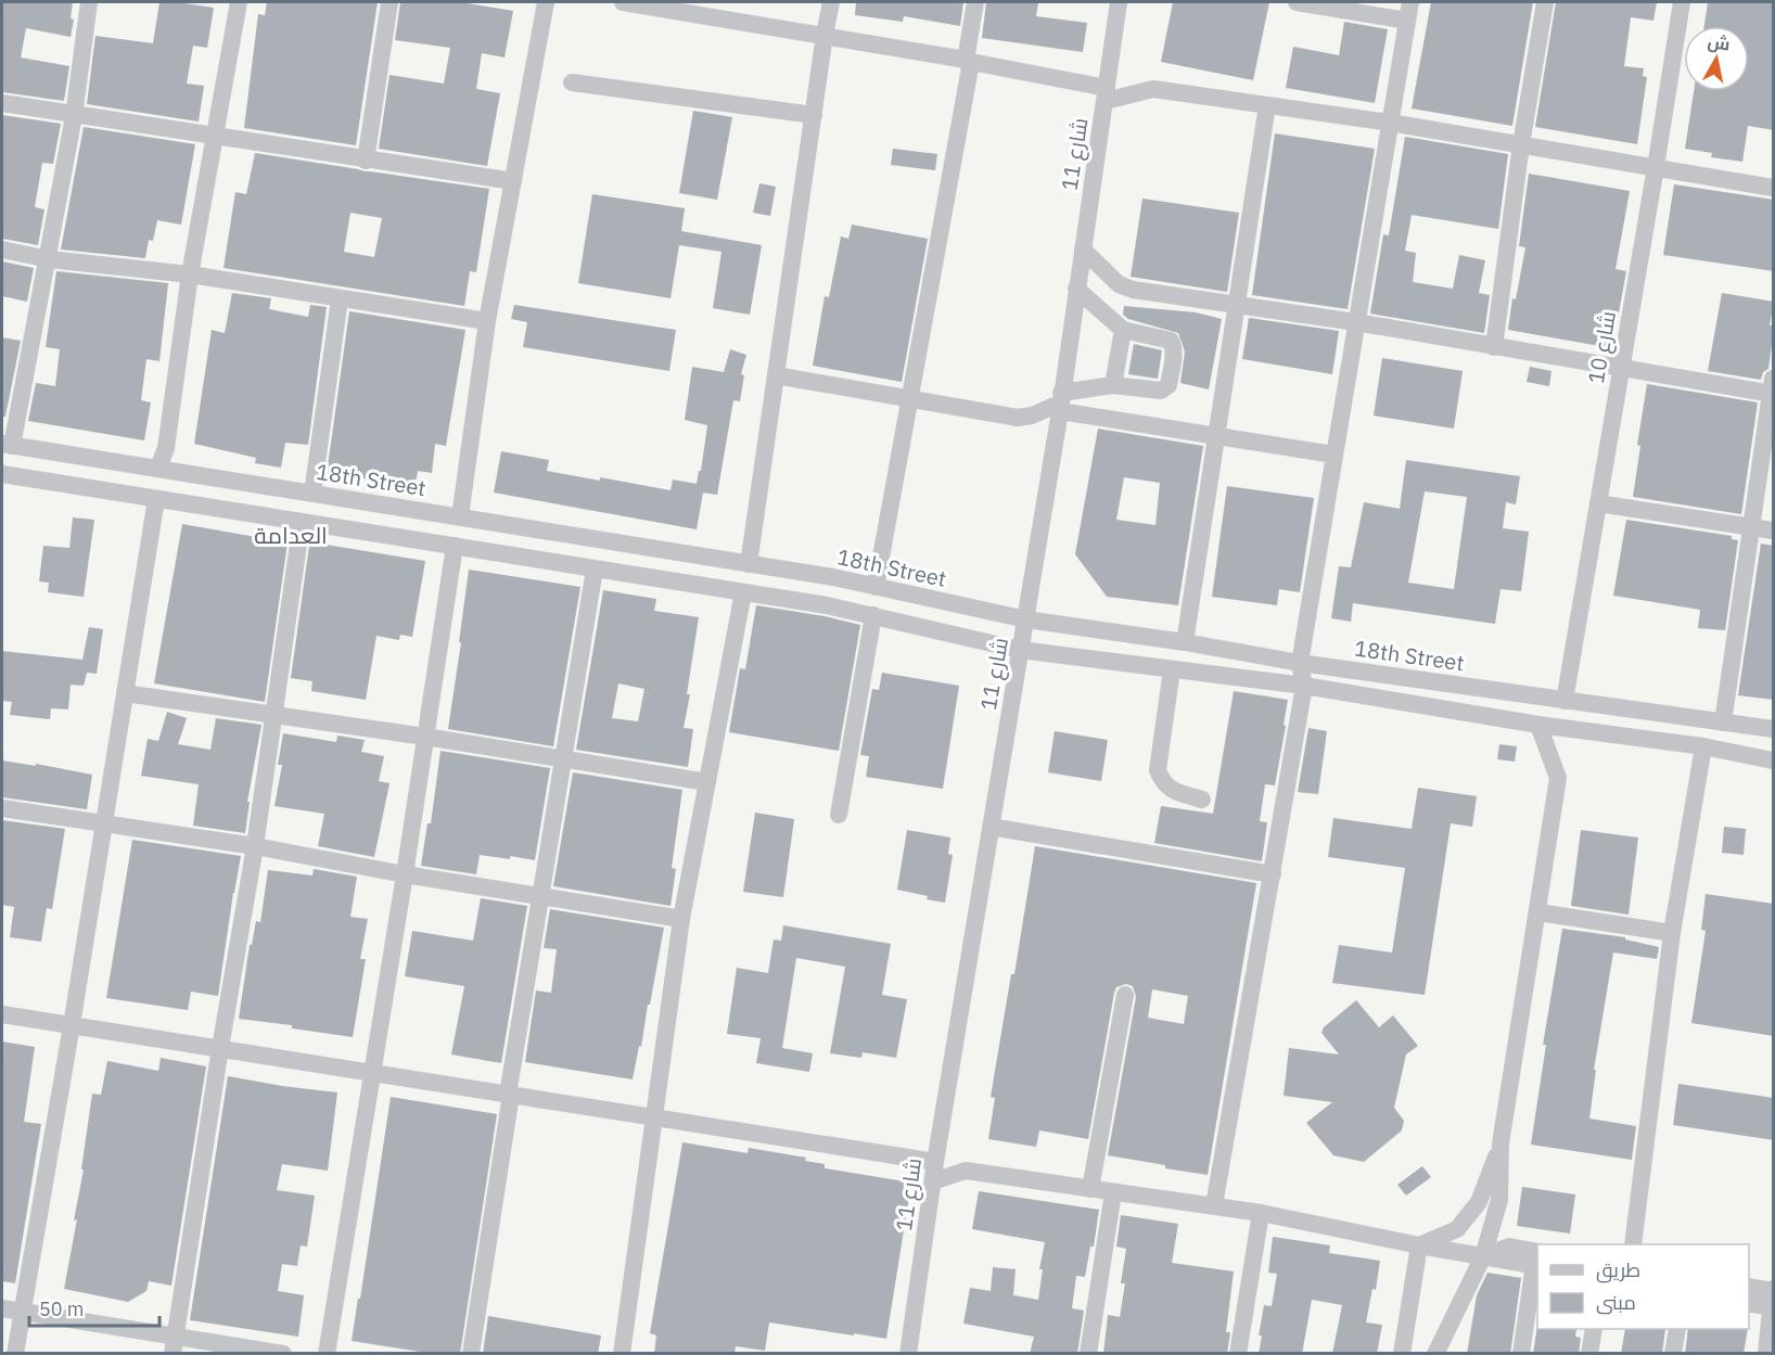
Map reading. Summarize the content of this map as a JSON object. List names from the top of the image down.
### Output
{
  "streets": {
    "street": ["شارع 11", "شارع 10", "18th Street"]
  },
  "crossings": [
    ["شارع 11", "18th Street"],
    ["شارع 10", "18th Street"]
  ],
  "districts": ["العدامة"],
  "legend": ["طريق", "مبنى"],
  "scale_bar": "50 m",
  "north": "top"
}
